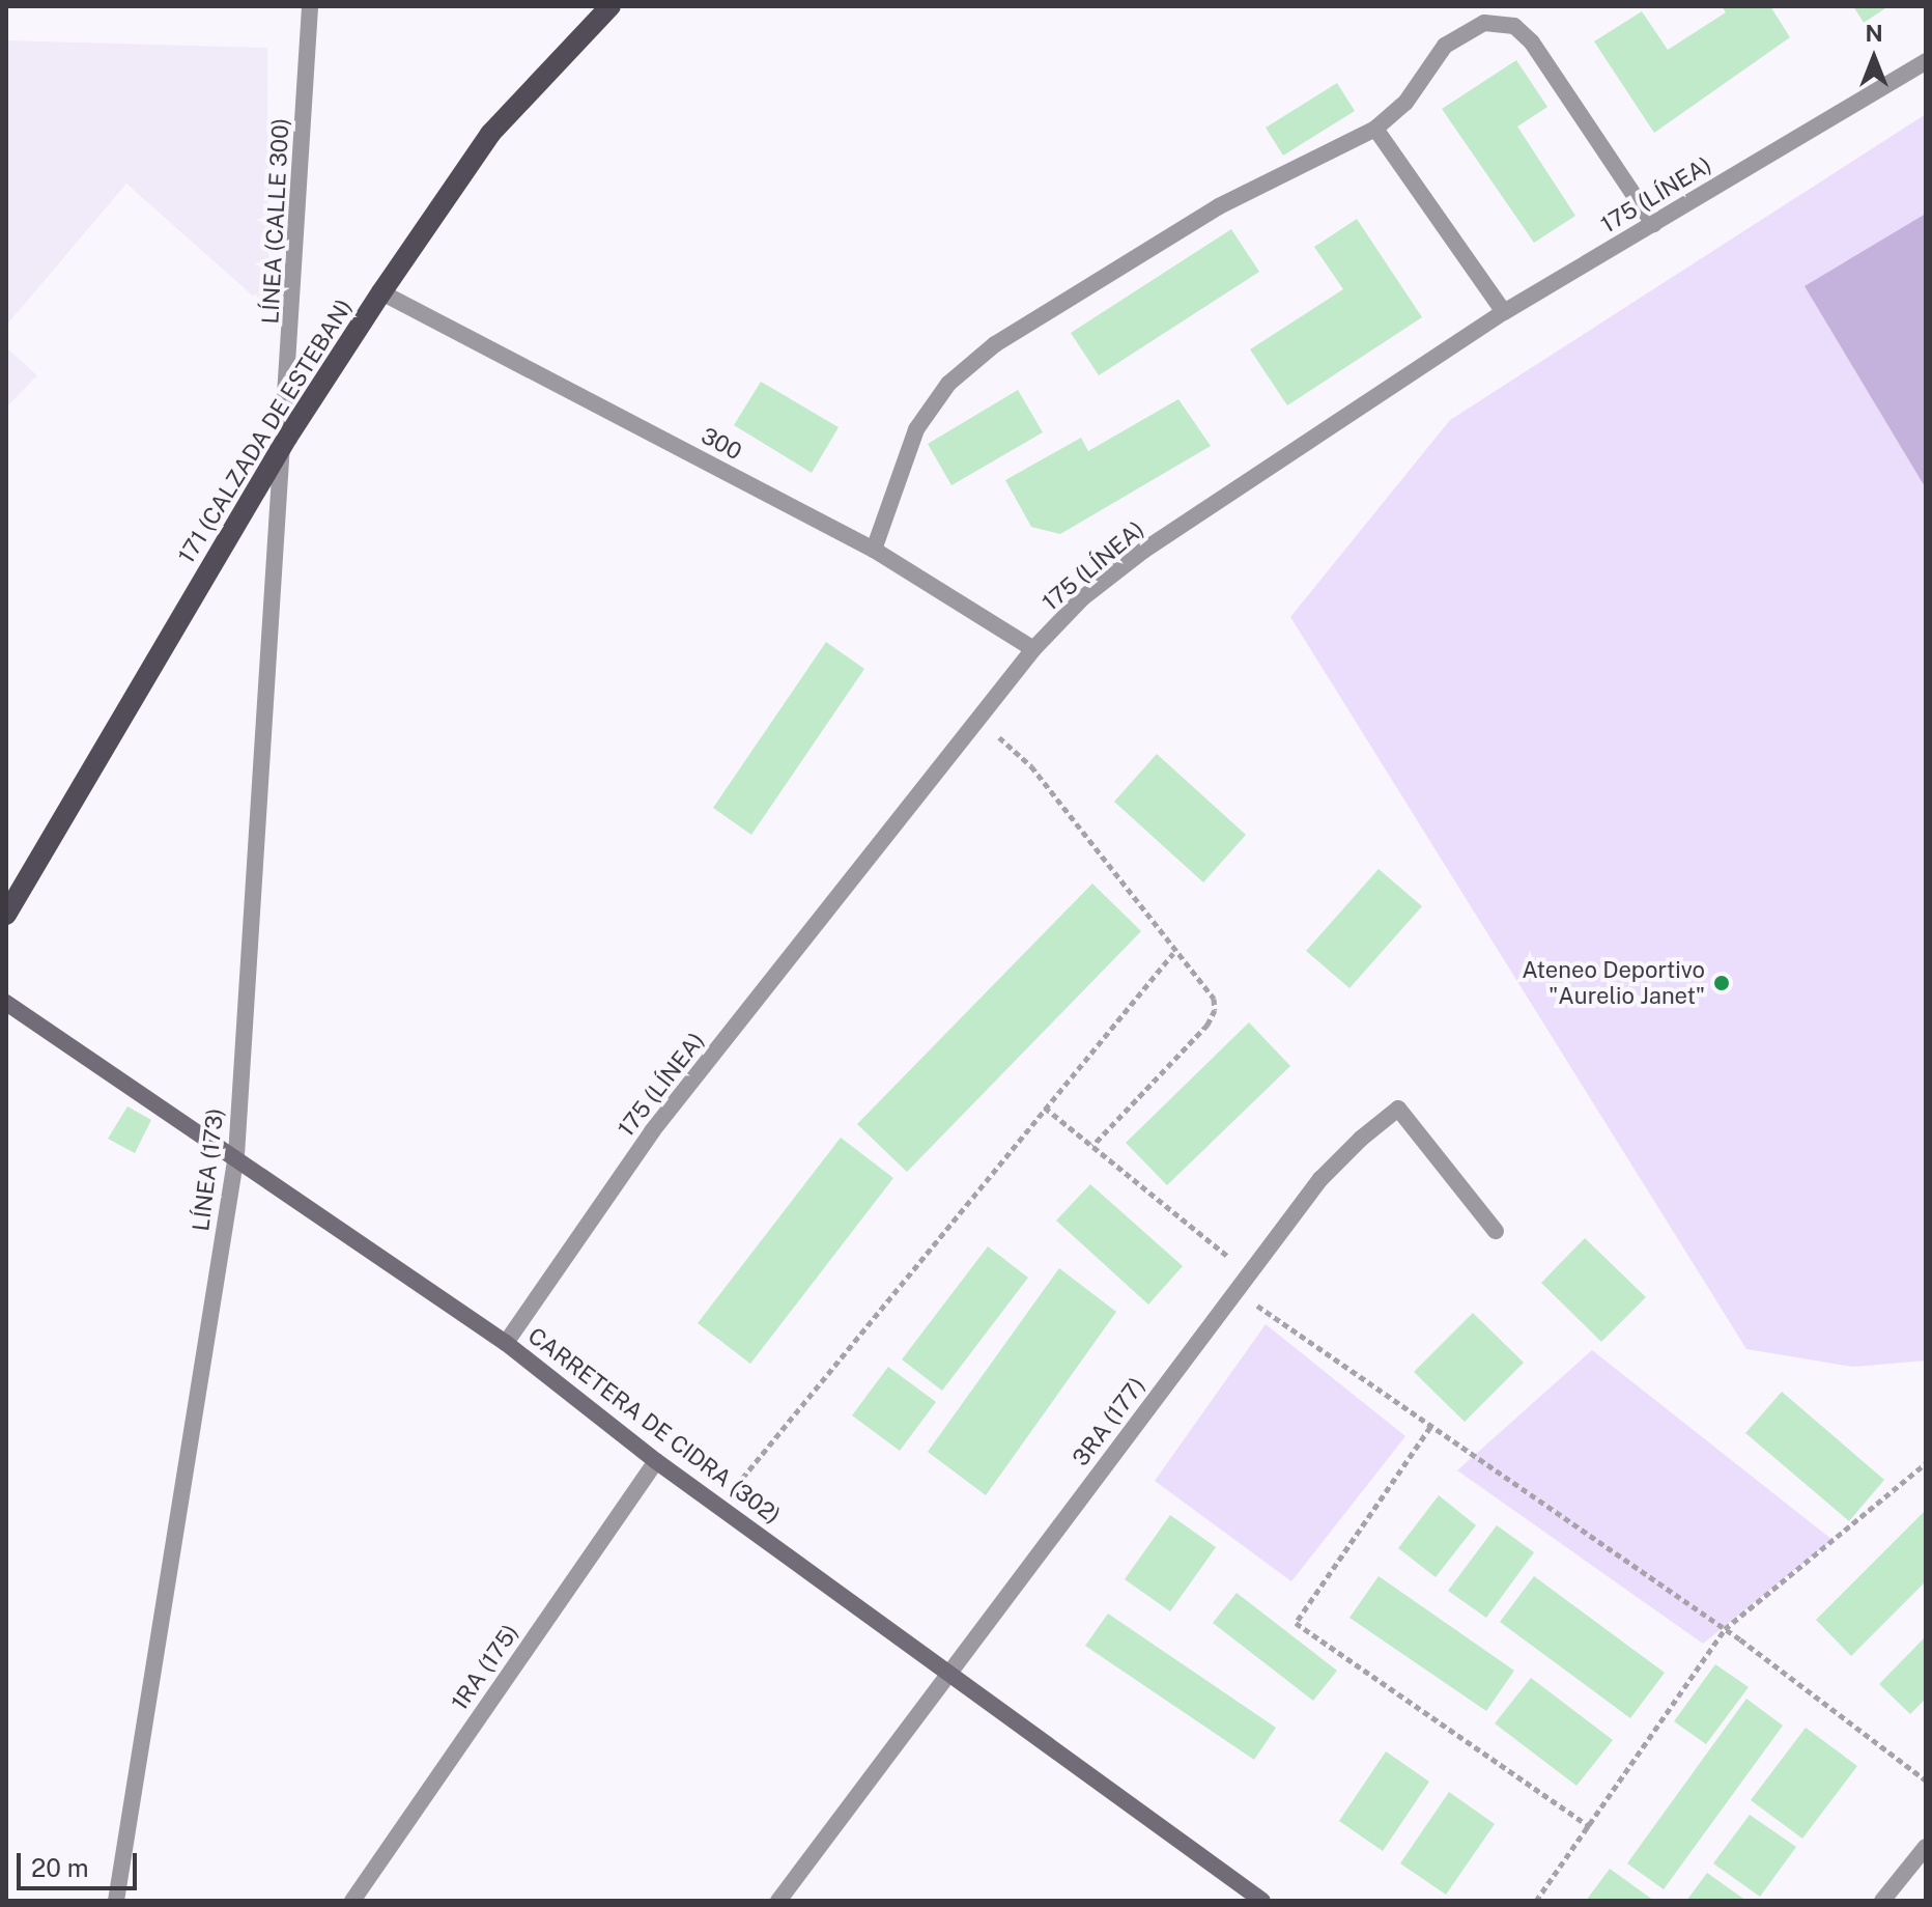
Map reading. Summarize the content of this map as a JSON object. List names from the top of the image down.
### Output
{
  "streets": {
    "main road": ["171 (CALZADA DE ESTEBAN)", "CARRETERA DE CIDRA (302)"],
    "street": [
      "175 (LÍNEA)",
      "LÍNEA (CALLE 300)",
      "300",
      "LÍNEA (173)",
      "3RA (177)",
      "1RA (175)"
    ]
  },
  "crossings": [
    ["175 (LÍNEA)", "300"],
    ["175 (LÍNEA)", "CARRETERA DE CIDRA (302)"],
    ["LÍNEA (CALLE 300)", "171 (CALZADA DE ESTEBAN)"],
    ["LÍNEA (CALLE 300)", "LÍNEA (173)"],
    ["171 (CALZADA DE ESTEBAN)", "300"],
    ["171 (CALZADA DE ESTEBAN)", "LÍNEA (173)"],
    ["LÍNEA (173)", "CARRETERA DE CIDRA (302)"],
    ["3RA (177)", "CARRETERA DE CIDRA (302)"],
    ["CARRETERA DE CIDRA (302)", "1RA (175)"]
  ],
  "places": ["Ateneo Deportivo \"Aurelio Janet\""],
  "scale_bar": "20 m",
  "north": "top"
}
